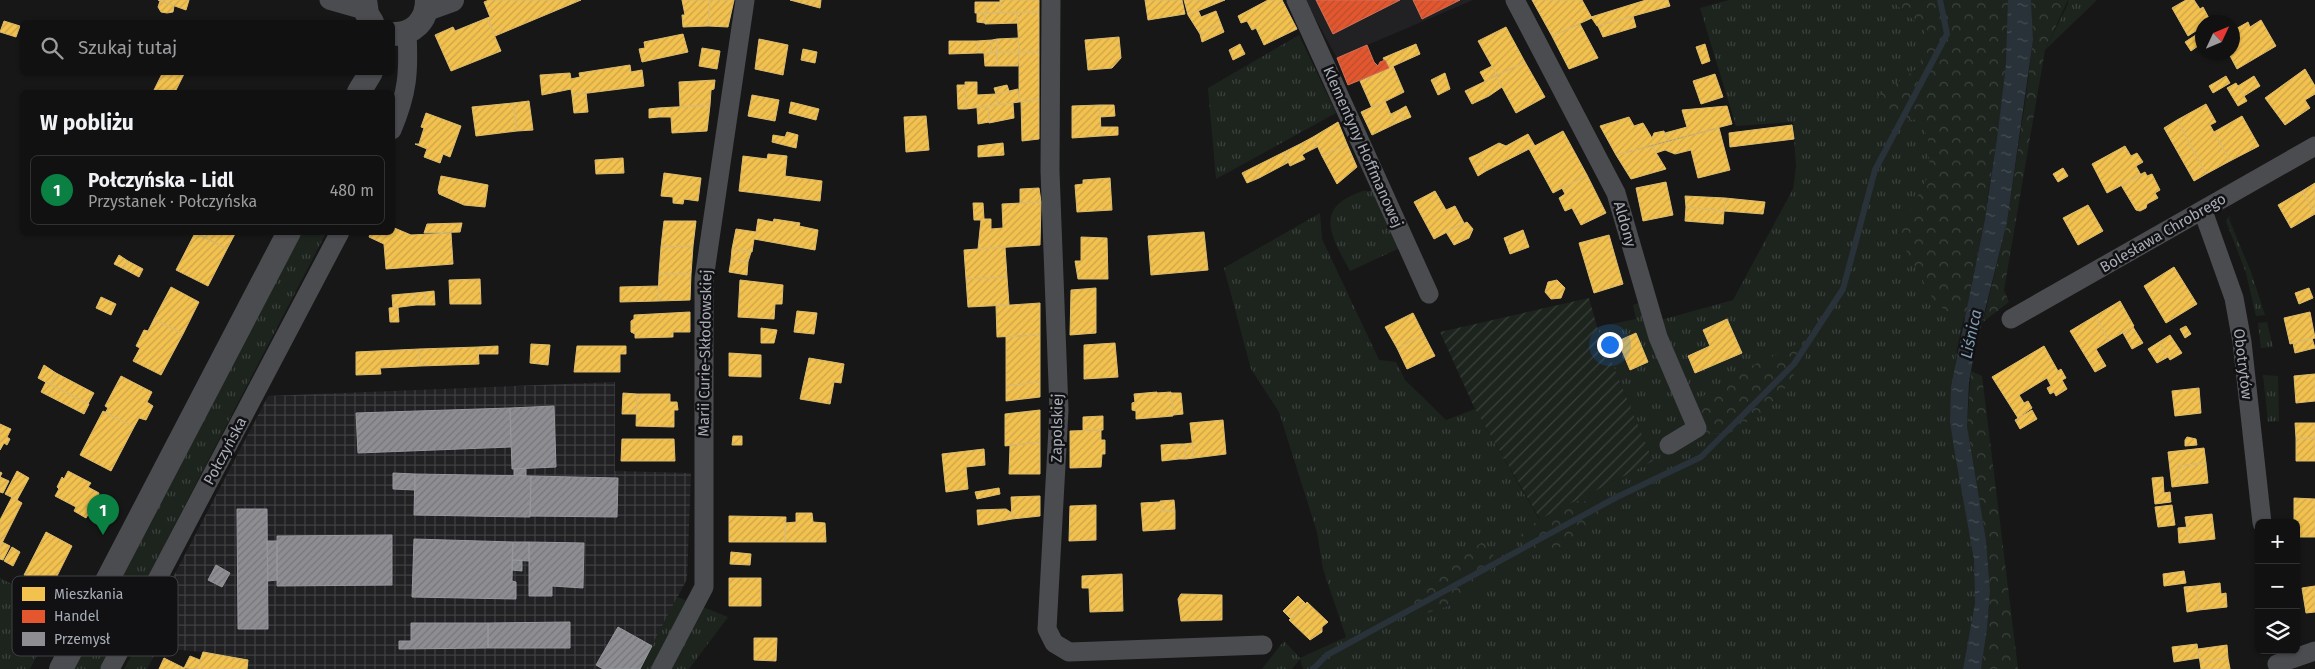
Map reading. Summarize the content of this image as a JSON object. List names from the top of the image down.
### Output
{
  "streets": {
    "street": [
      "Klementyny Hoffmanowej",
      "Aldony",
      "Bolesława Chrobrego",
      "Marii Curie-Skłodowskiej",
      "Obotrytów",
      "Zapolskiej",
      "Połczyńska"
    ]
  },
  "crossings": [
    ["Bolesława Chrobrego", "Obotrytów"]
  ],
  "water": ["Liśnica"],
  "legend": ["Mieszkania", "Handel", "Przemysł"],
  "north": "top right",
  "page": {
    "search": "Szukaj tutaj",
    "heading": "W pobliżu",
    "list": [
      {
        "mark": "1",
        "name": "Połczyńska - Lidl",
        "note": "Przystanek · Połczyńska",
        "value": "480 m"
      }
    ],
    "pins": "1",
    "map_buttons": ["+", "−"]
  }
}
